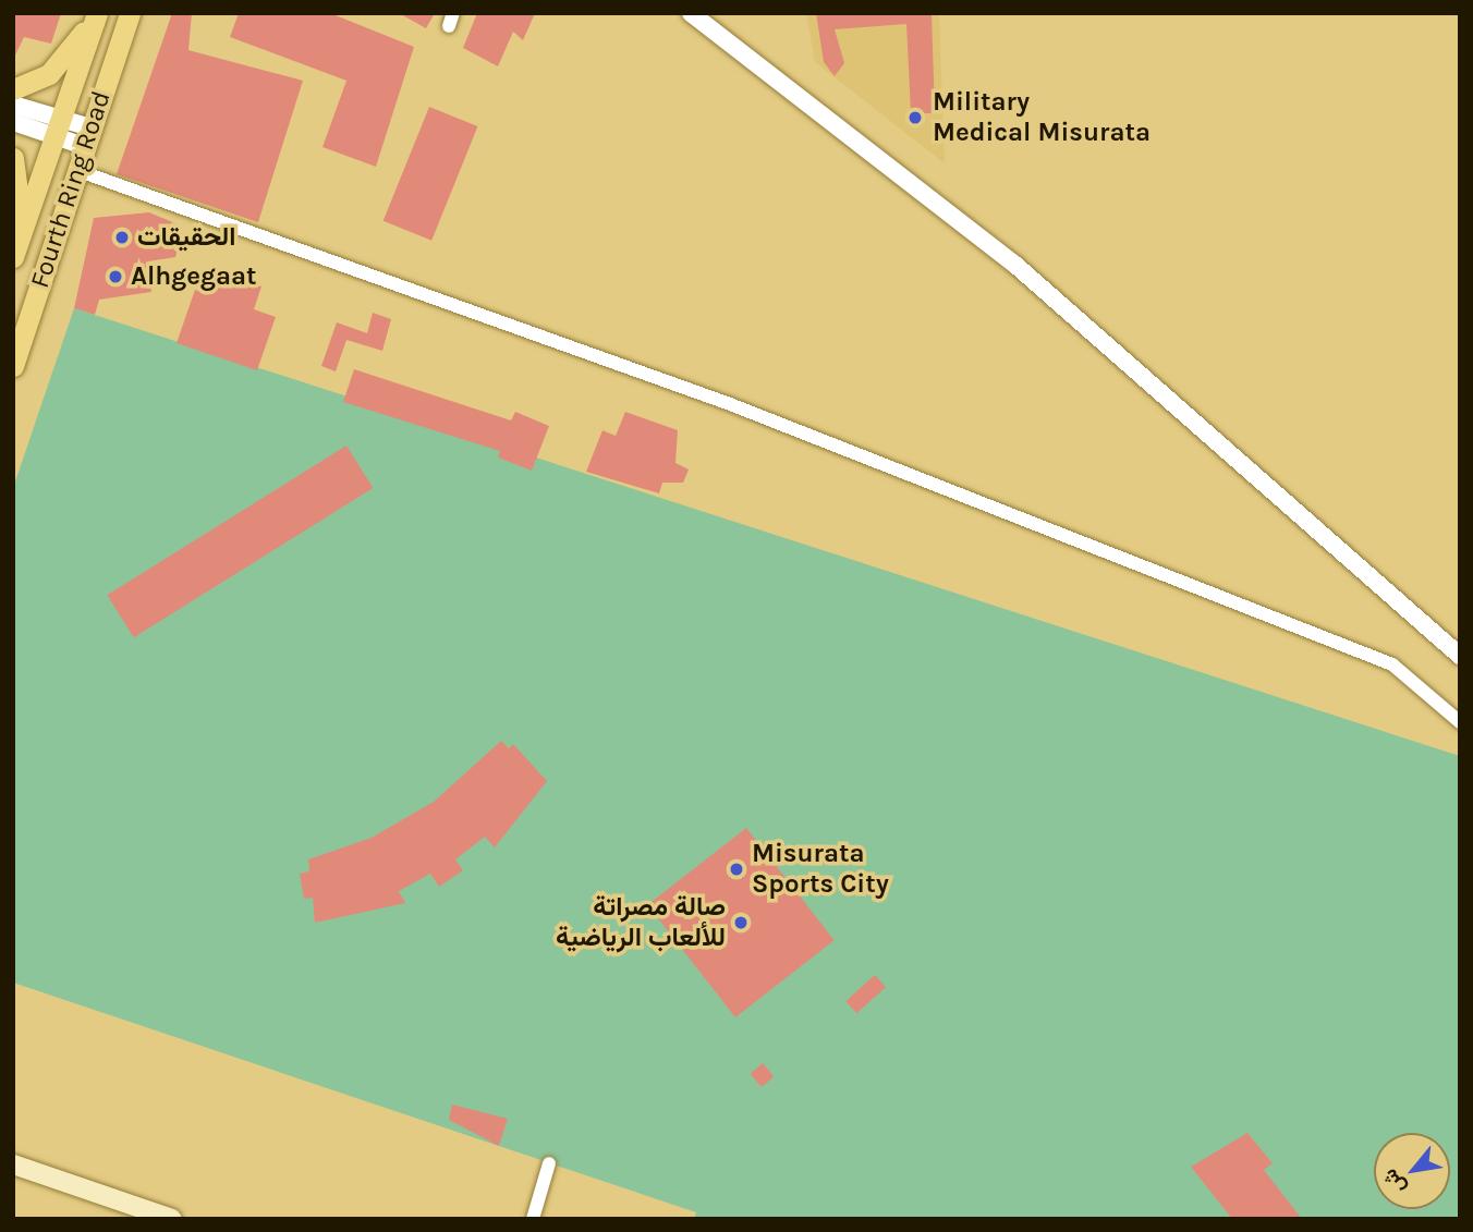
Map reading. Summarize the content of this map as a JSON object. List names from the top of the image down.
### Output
{
  "streets": {
    "main road": ["Fourth Ring Road"]
  },
  "places": [
    "Military Medical Misurata",
    "الحقيقات",
    "Alhgegaat",
    "Misurata Sports City",
    "صالة مصراتة للألعاب الرياضية"
  ],
  "north": "bottom left"
}
